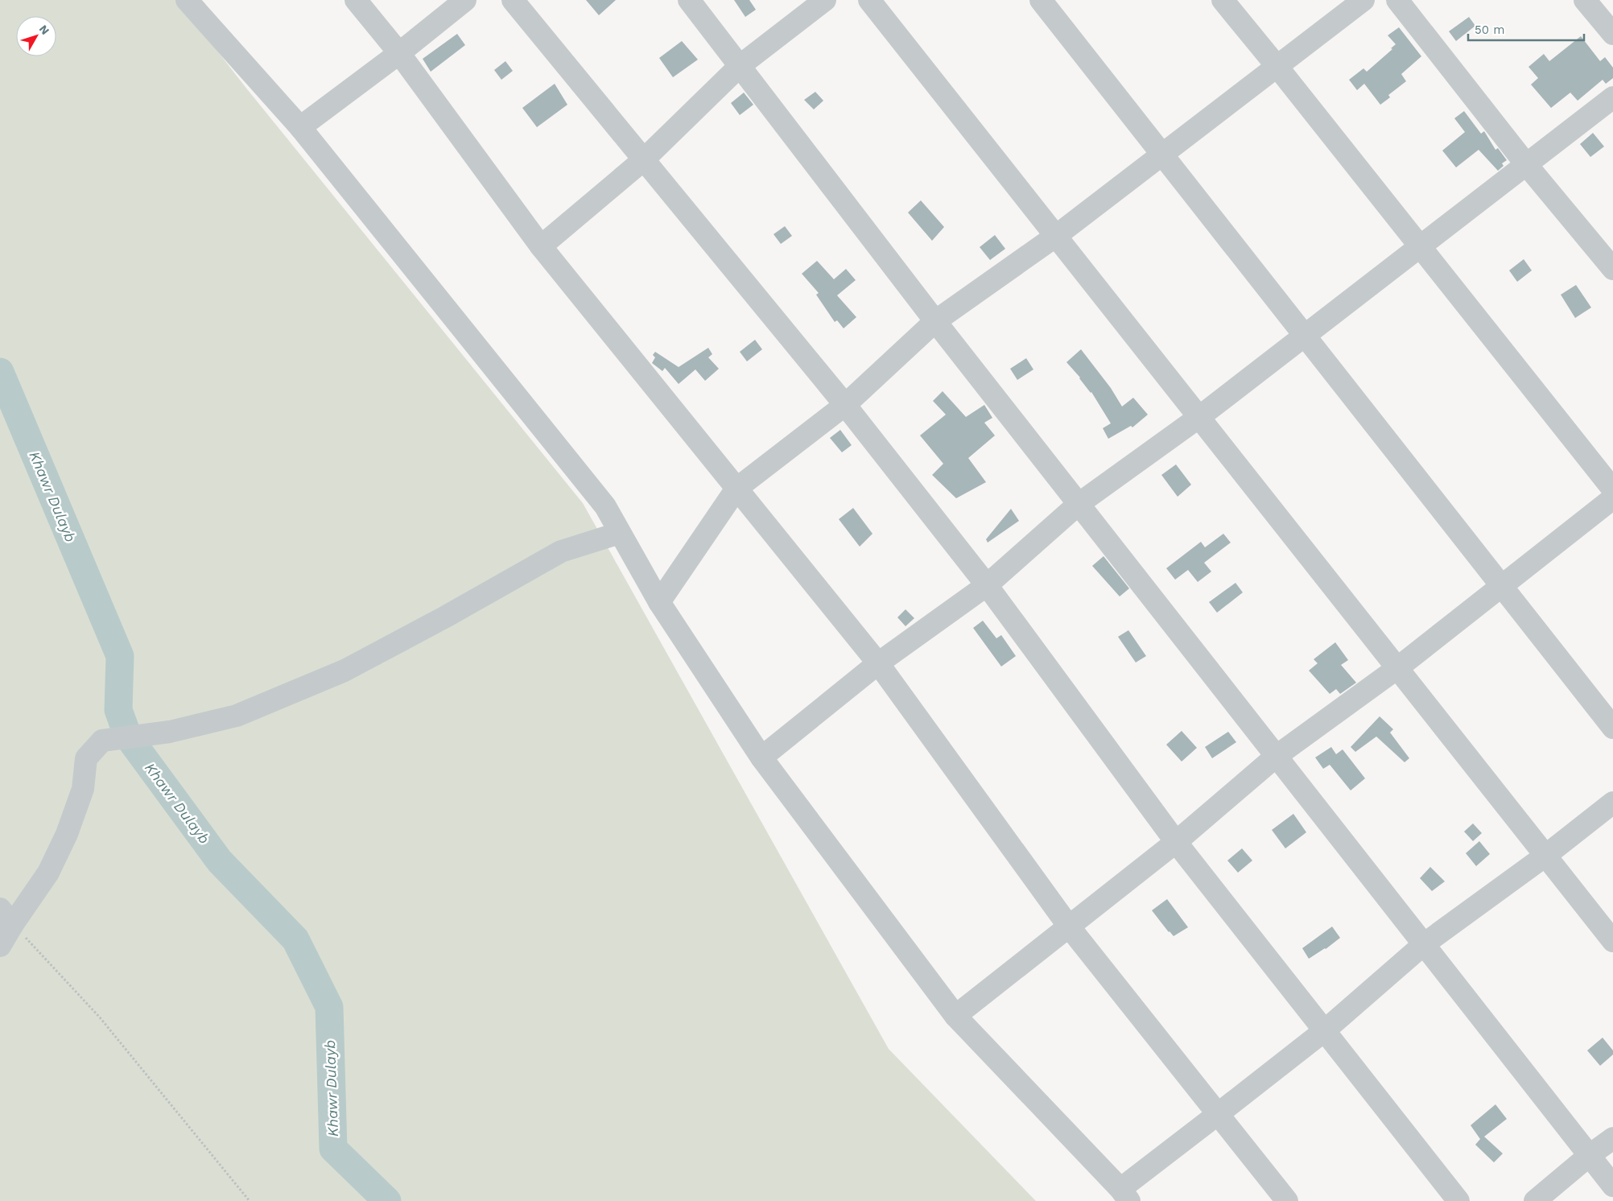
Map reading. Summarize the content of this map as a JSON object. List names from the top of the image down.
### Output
{
  "water": ["Khawr Dulayb"],
  "scale_bar": "50 m",
  "north": "top right"
}
